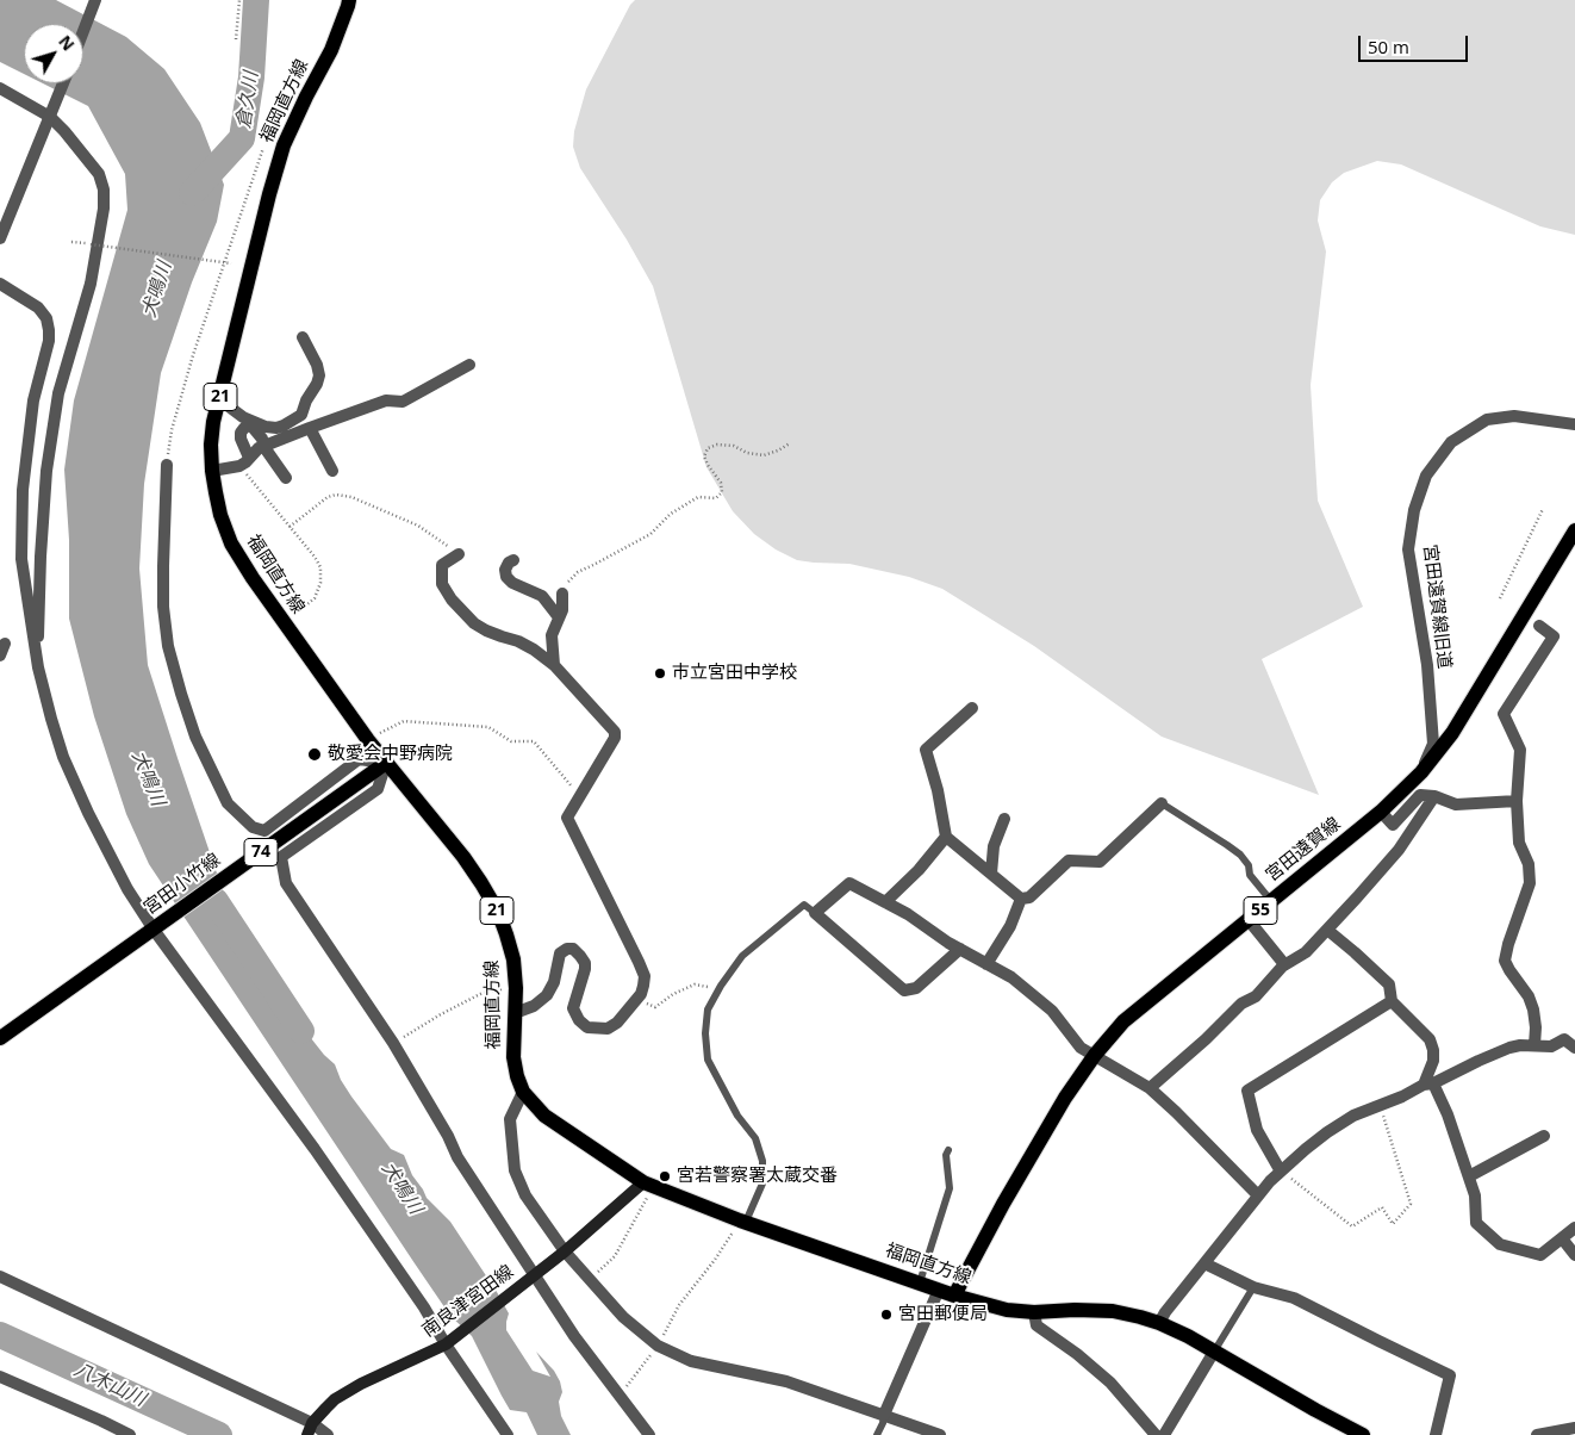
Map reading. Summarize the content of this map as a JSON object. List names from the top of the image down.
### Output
{
  "streets": {
    "main road": [
      "福岡直方線",
      "21",
      "宮田遠賀線",
      "74",
      "宮田小竹線",
      "55",
      "南良津宮田線"
    ],
    "street": ["宮田遠賀線旧道"]
  },
  "crossings": [
    ["福岡直方線", "宮田遠賀線"],
    ["福岡直方線", "宮田小竹線"],
    ["福岡直方線", "南良津宮田線"],
    ["宮田遠賀線旧道", "宮田遠賀線"]
  ],
  "water": ["倉久川", "犬鳴川", "八木山川"],
  "places": [
    "市立宮田中学校",
    "敬愛会中野病院",
    "宮若警察署太蔵交番",
    "宮田郵便局"
  ],
  "scale_bar": "50 m",
  "north": "top right"
}
